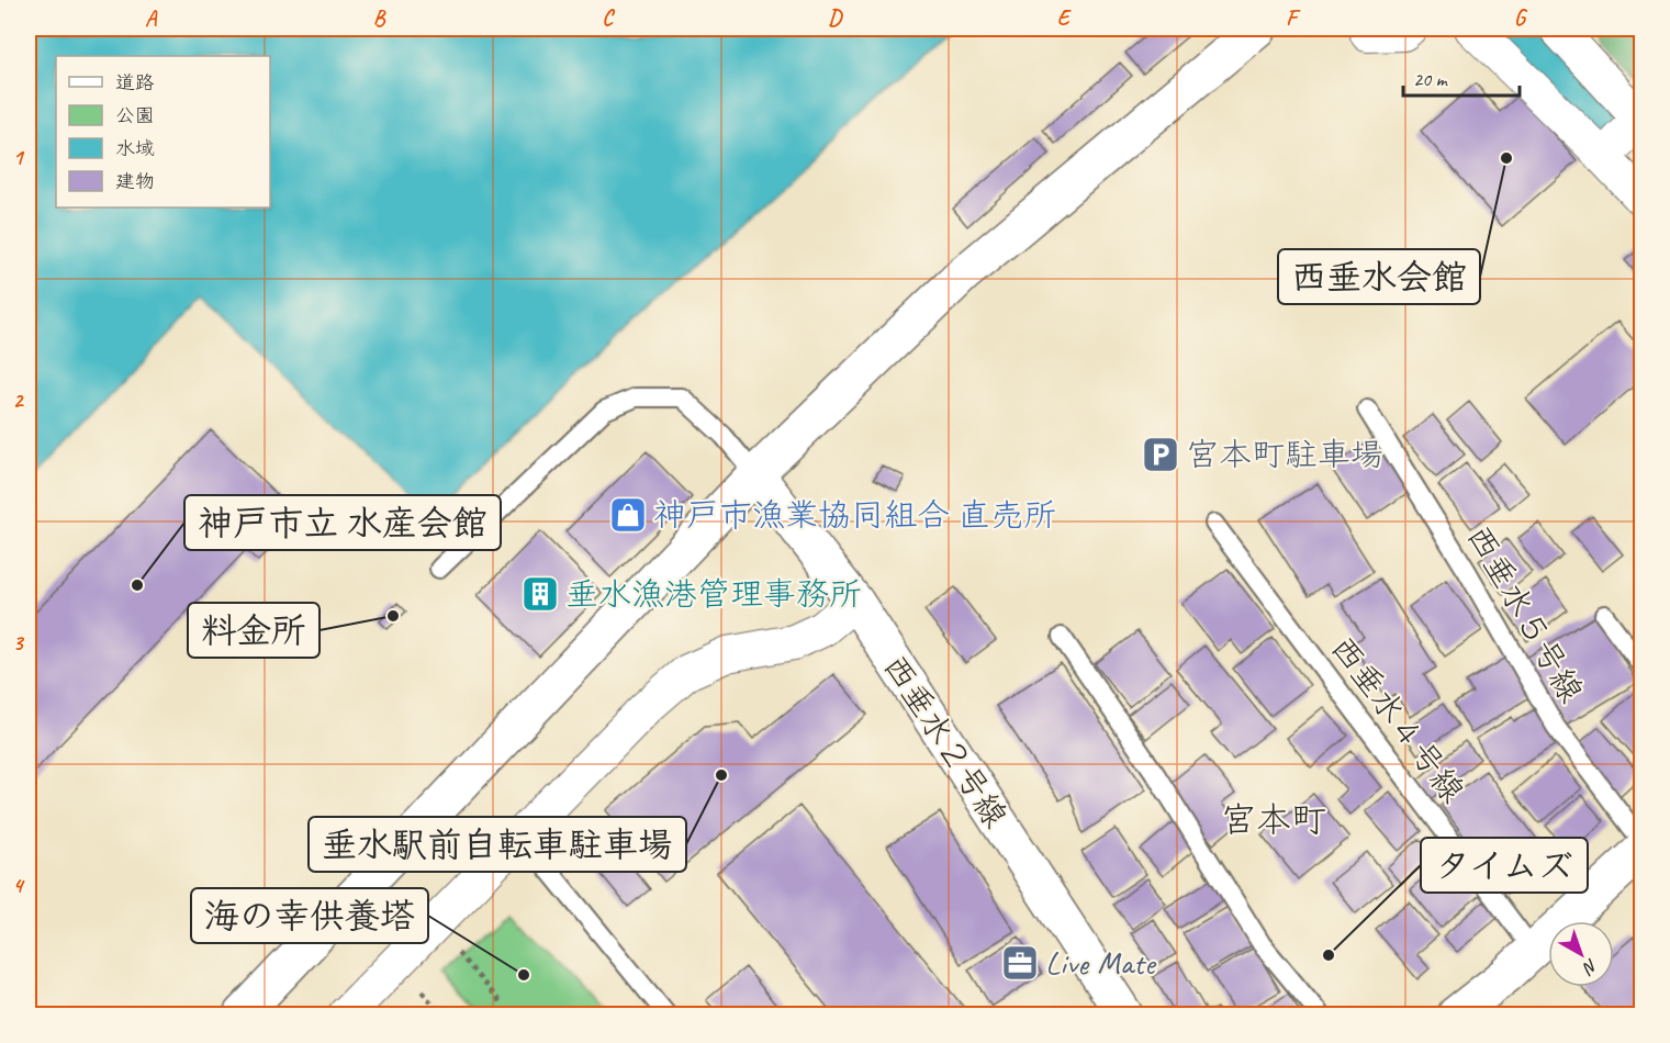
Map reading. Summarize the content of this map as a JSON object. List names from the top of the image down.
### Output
{
  "streets": {
    "main road": ["西垂水２号線"],
    "lane": ["西垂水５号線", "西垂水４号線"]
  },
  "districts": ["宮本町"],
  "places": {
    "other": [
      "西垂水会館",
      "神戸市立 水産会館",
      "料金所",
      "垂水駅前自転車駐車場",
      "タイムズ",
      "海の幸供養塔"
    ],
    "parking": ["宮本町駐車場"],
    "shop": ["神戸市漁業協同組合 直売所"],
    "building": ["垂水漁港管理事務所"],
    "office": ["Live Mate"]
  },
  "legend": [
    "道路",
    "公園",
    "水域",
    "建物"
  ],
  "scale_bar": "20 m",
  "north": "bottom right",
  "grid": {
    "columns": [
      "A",
      "B",
      "C",
      "D",
      "E",
      "F",
      "G"
    ],
    "rows": [
      "1",
      "2",
      "3",
      "4"
    ]
  }
}
